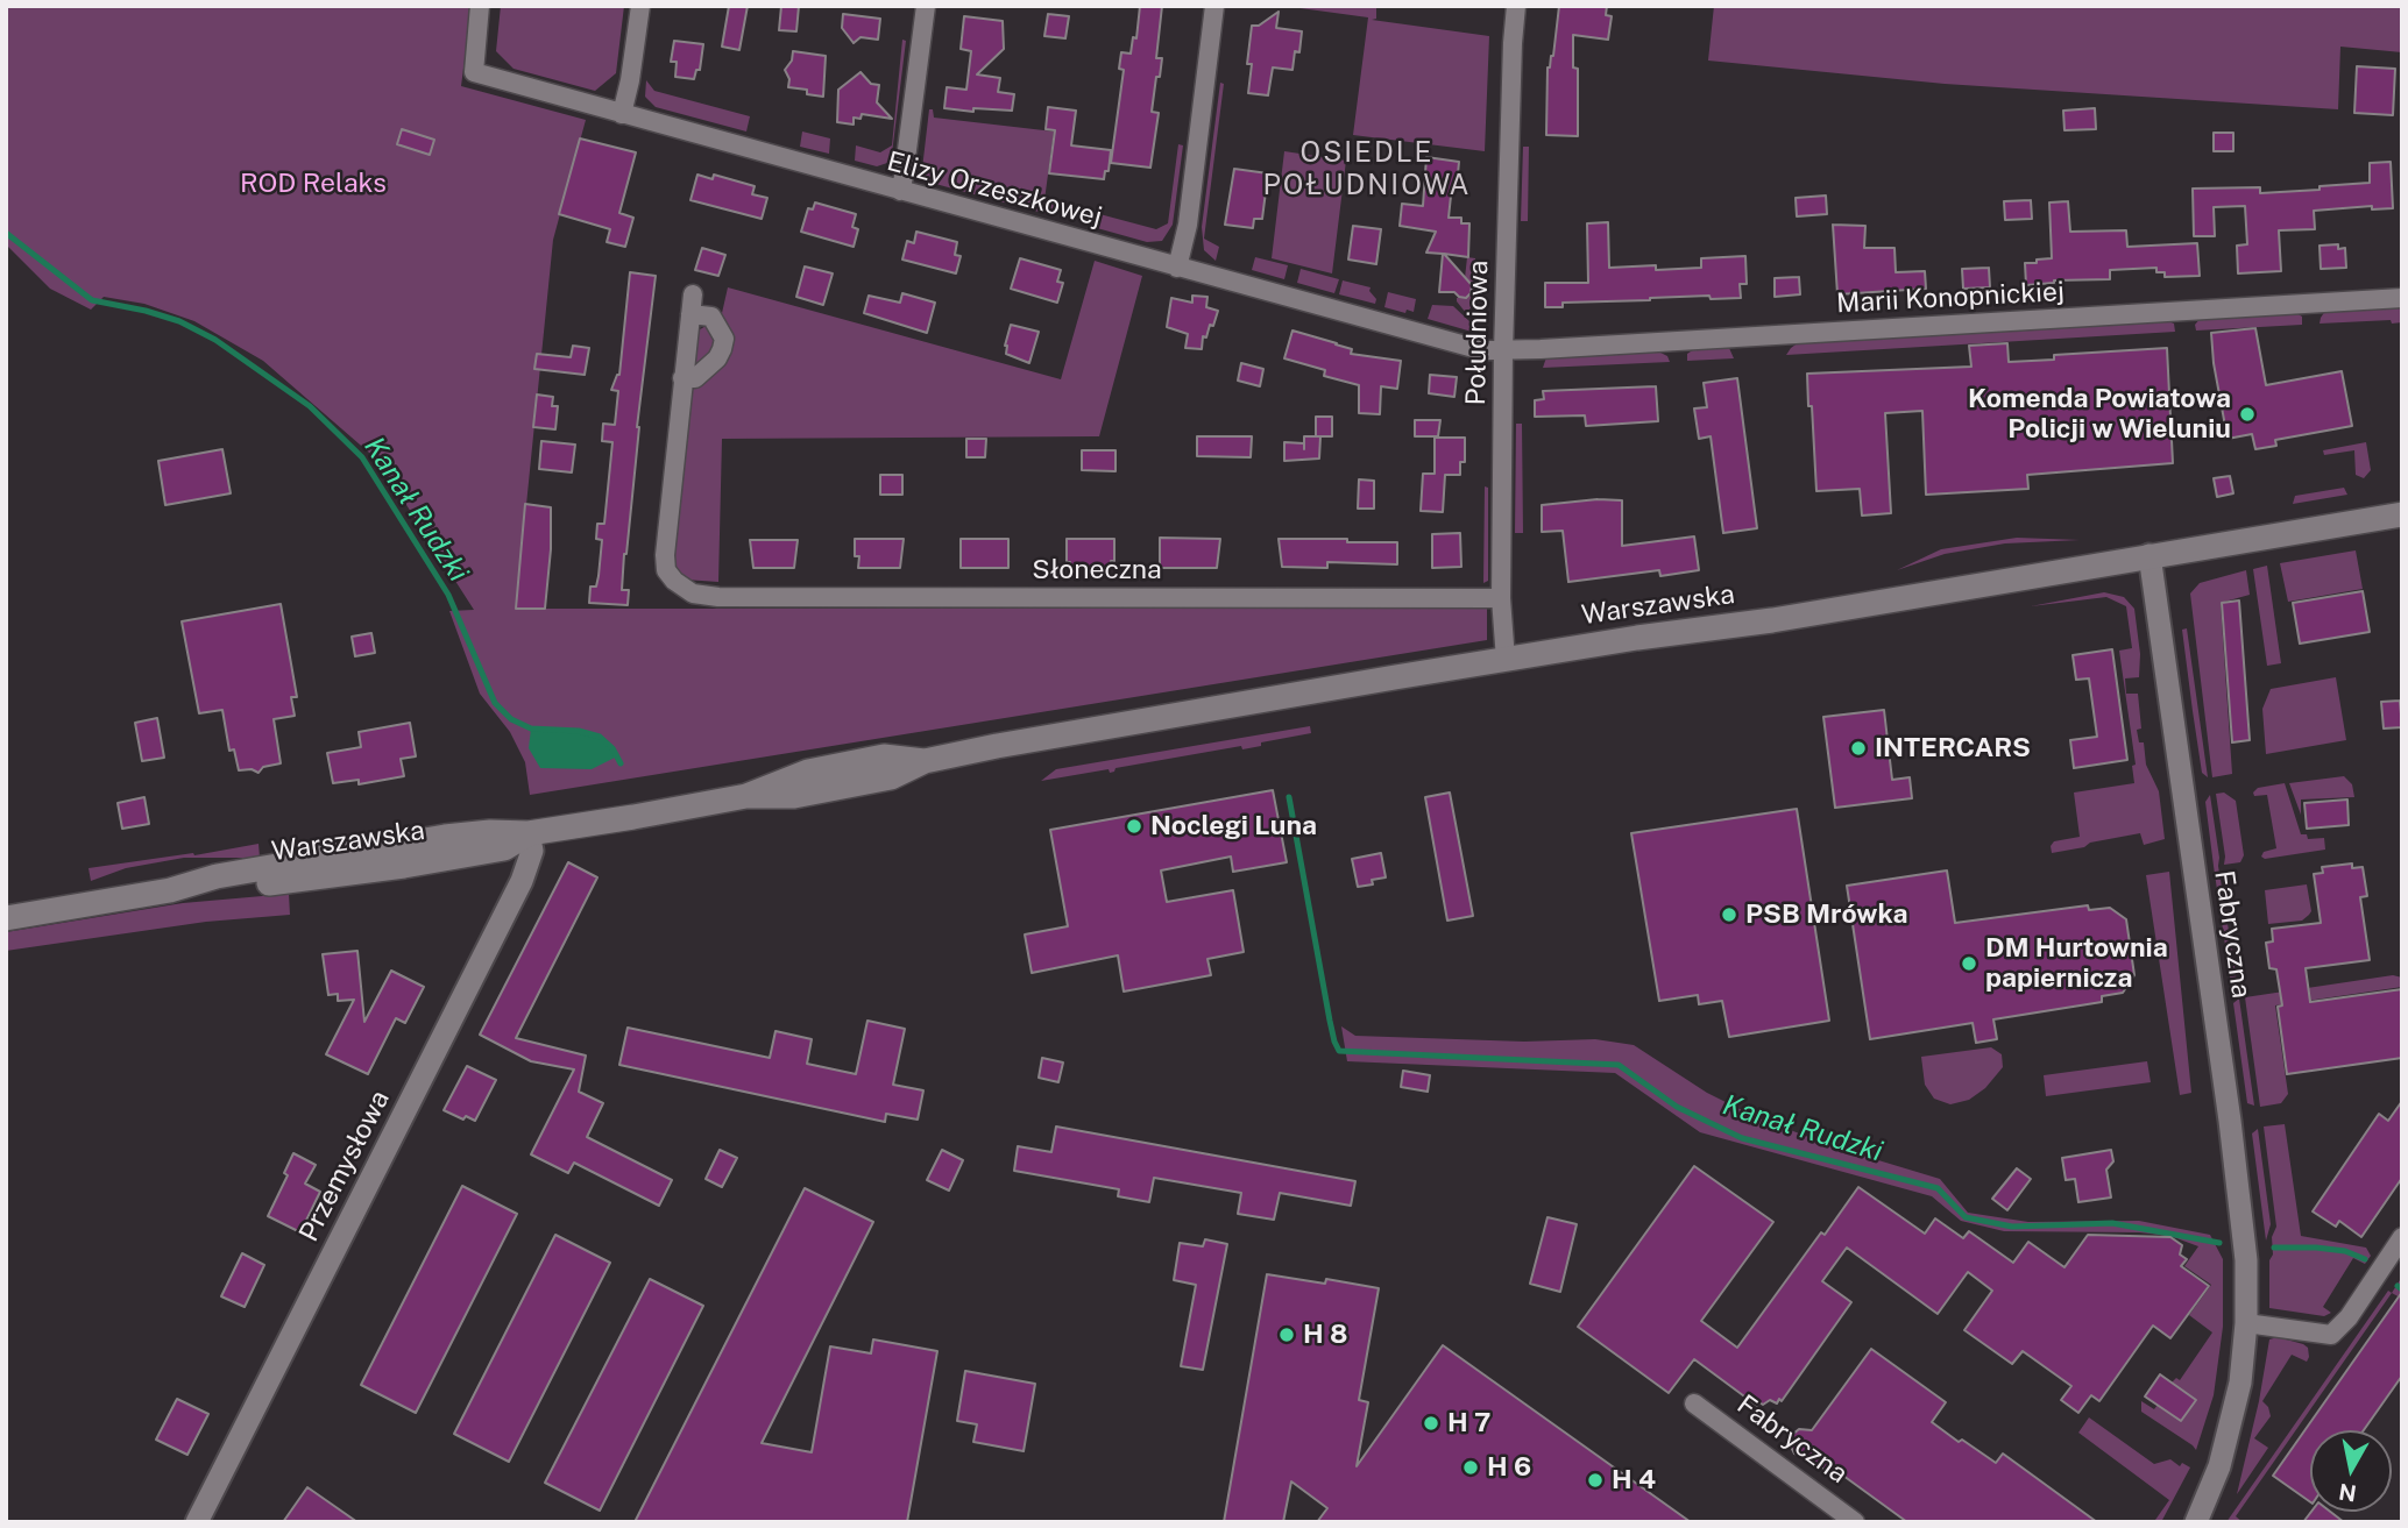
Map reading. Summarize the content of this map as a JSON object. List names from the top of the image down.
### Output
{
  "streets": {
    "main road": ["Warszawska"],
    "street": [
      "Elizy Orzeszkowej",
      "Marii Konopnickiej",
      "Południowa",
      "Słoneczna",
      "Fabryczna",
      "Przemysłowa"
    ]
  },
  "crossings": [
    ["Elizy Orzeszkowej", "Marii Konopnickiej"],
    ["Elizy Orzeszkowej", "Południowa"],
    ["Marii Konopnickiej", "Południowa"],
    ["Południowa", "Słoneczna"],
    ["Południowa", "Warszawska"],
    ["Warszawska", "Fabryczna"],
    ["Warszawska", "Przemysłowa"]
  ],
  "districts": ["OSIEDLE POŁUDNIOWA"],
  "water": ["Kanał Rudzki"],
  "parks": ["ROD Relaks"],
  "places": [
    "Komenda Powiatowa Policji w Wieluniu",
    "INTERCARS",
    "Noclegi Luna",
    "PSB Mrówka",
    "DM Hurtownia papiernicza",
    "H 8",
    "H 7",
    "H 6",
    "H 4"
  ],
  "north": "bottom"
}
